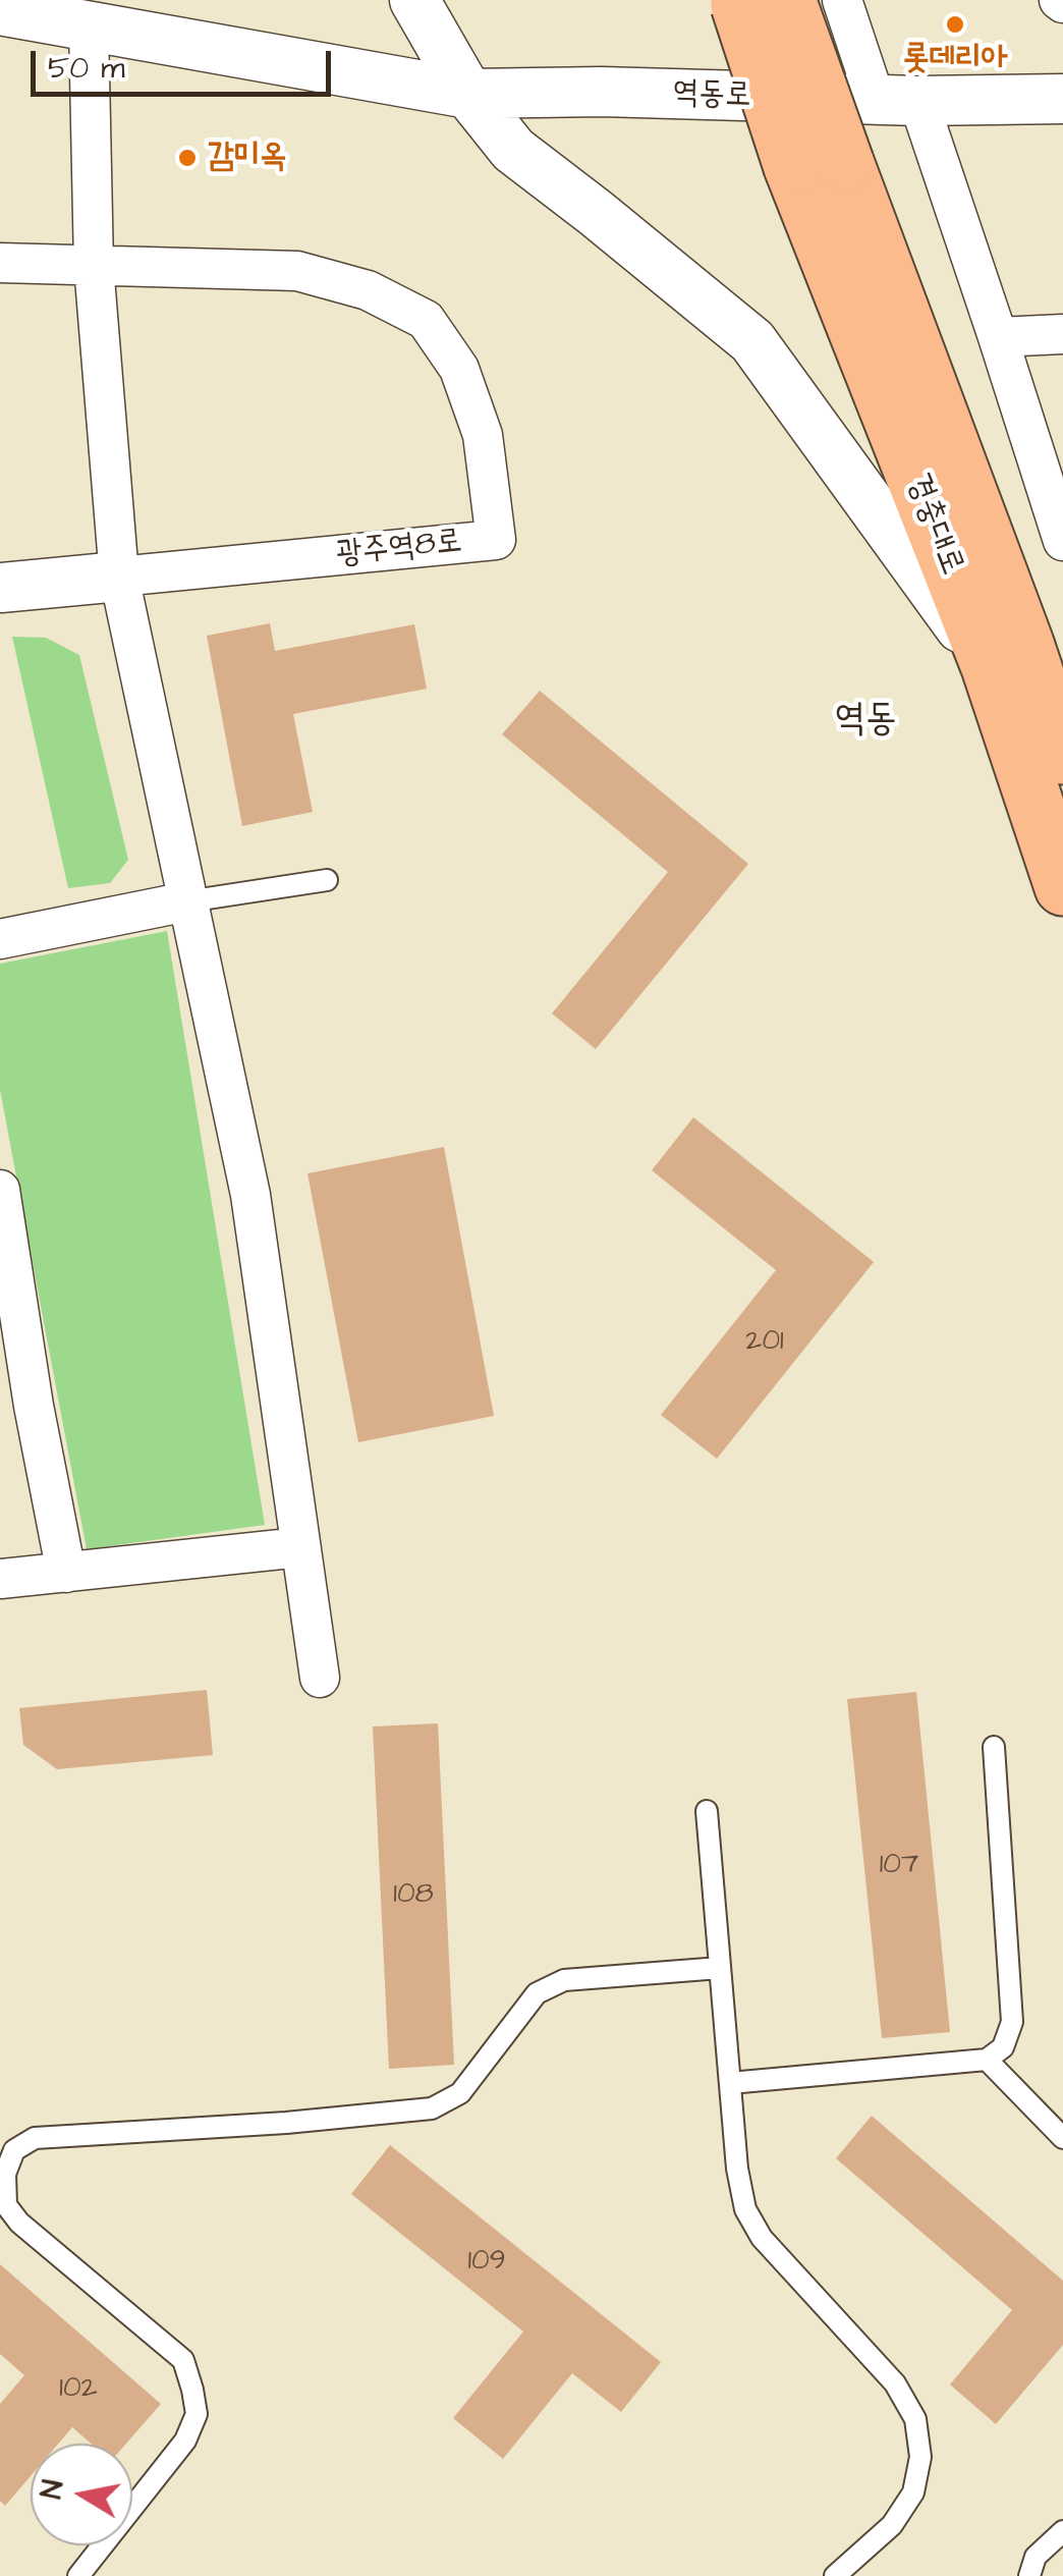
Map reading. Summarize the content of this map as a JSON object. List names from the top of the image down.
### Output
{
  "streets": {
    "main road": ["경충대로"],
    "street": ["역동로", "광주역8로"]
  },
  "districts": ["역동"],
  "places": ["롯데리아", "감미옥"],
  "house_numbers": [
    "201",
    "107",
    "108",
    "109",
    "102"
  ],
  "scale_bar": "50 m",
  "north": "left"
}
